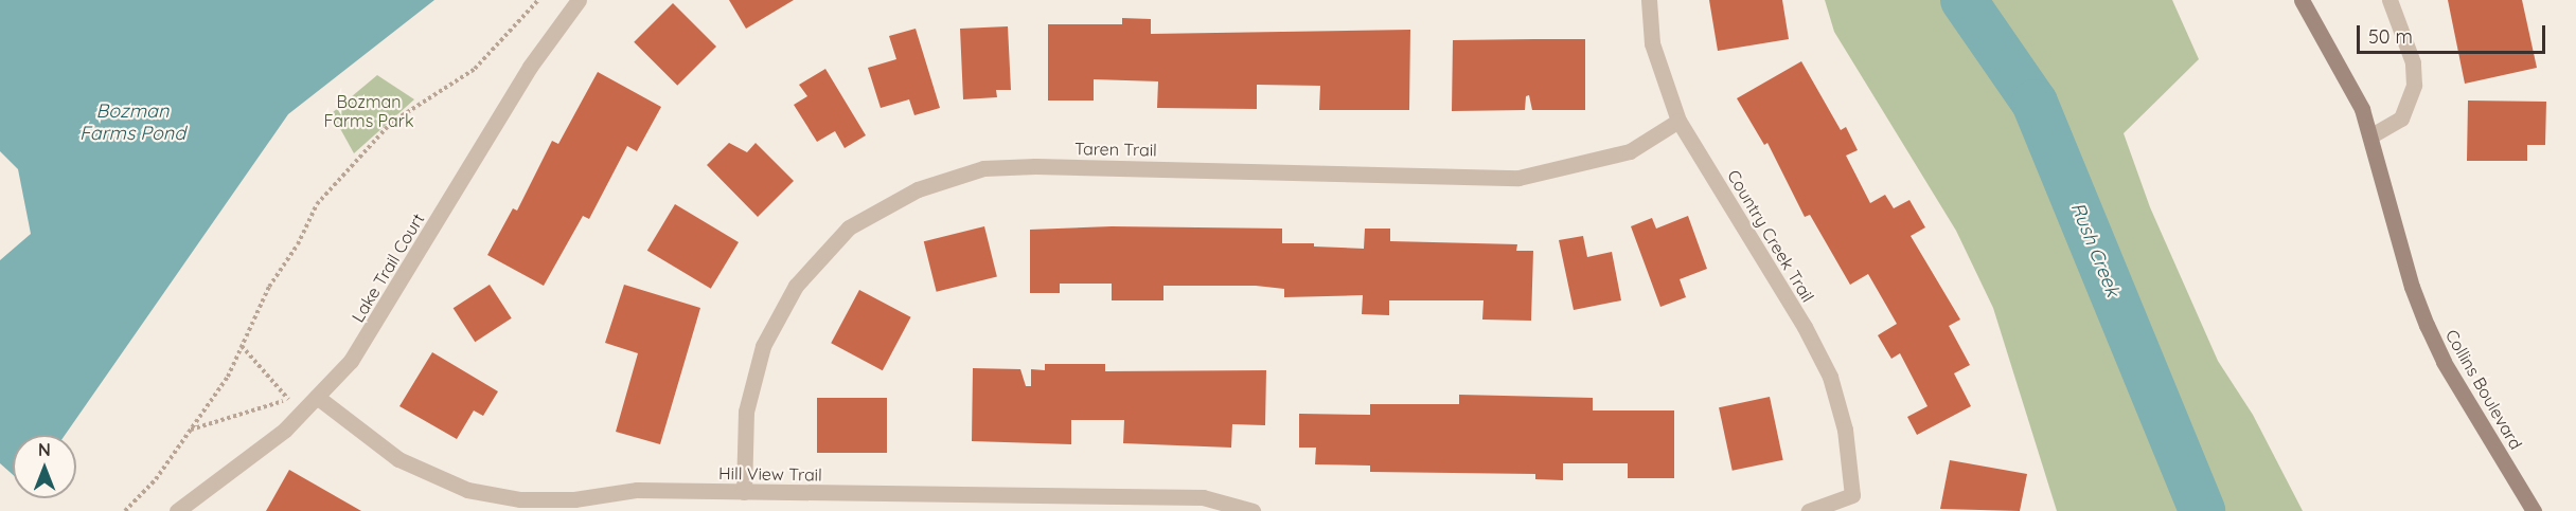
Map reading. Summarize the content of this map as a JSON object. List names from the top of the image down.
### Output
{
  "streets": {
    "street": [
      "Taren Trail",
      "Country Creek Trail",
      "Lake Trail Court",
      "Collins Boulevard",
      "Hill View Trail"
    ]
  },
  "crossings": [
    ["Taren Trail", "Country Creek Trail"],
    ["Taren Trail", "Hill View Trail"],
    ["Lake Trail Court", "Hill View Trail"]
  ],
  "water": ["Bozman Farms Pond", "Rush Creek"],
  "parks": ["Bozman Farms Park"],
  "scale_bar": "50 m",
  "north": "top"
}
